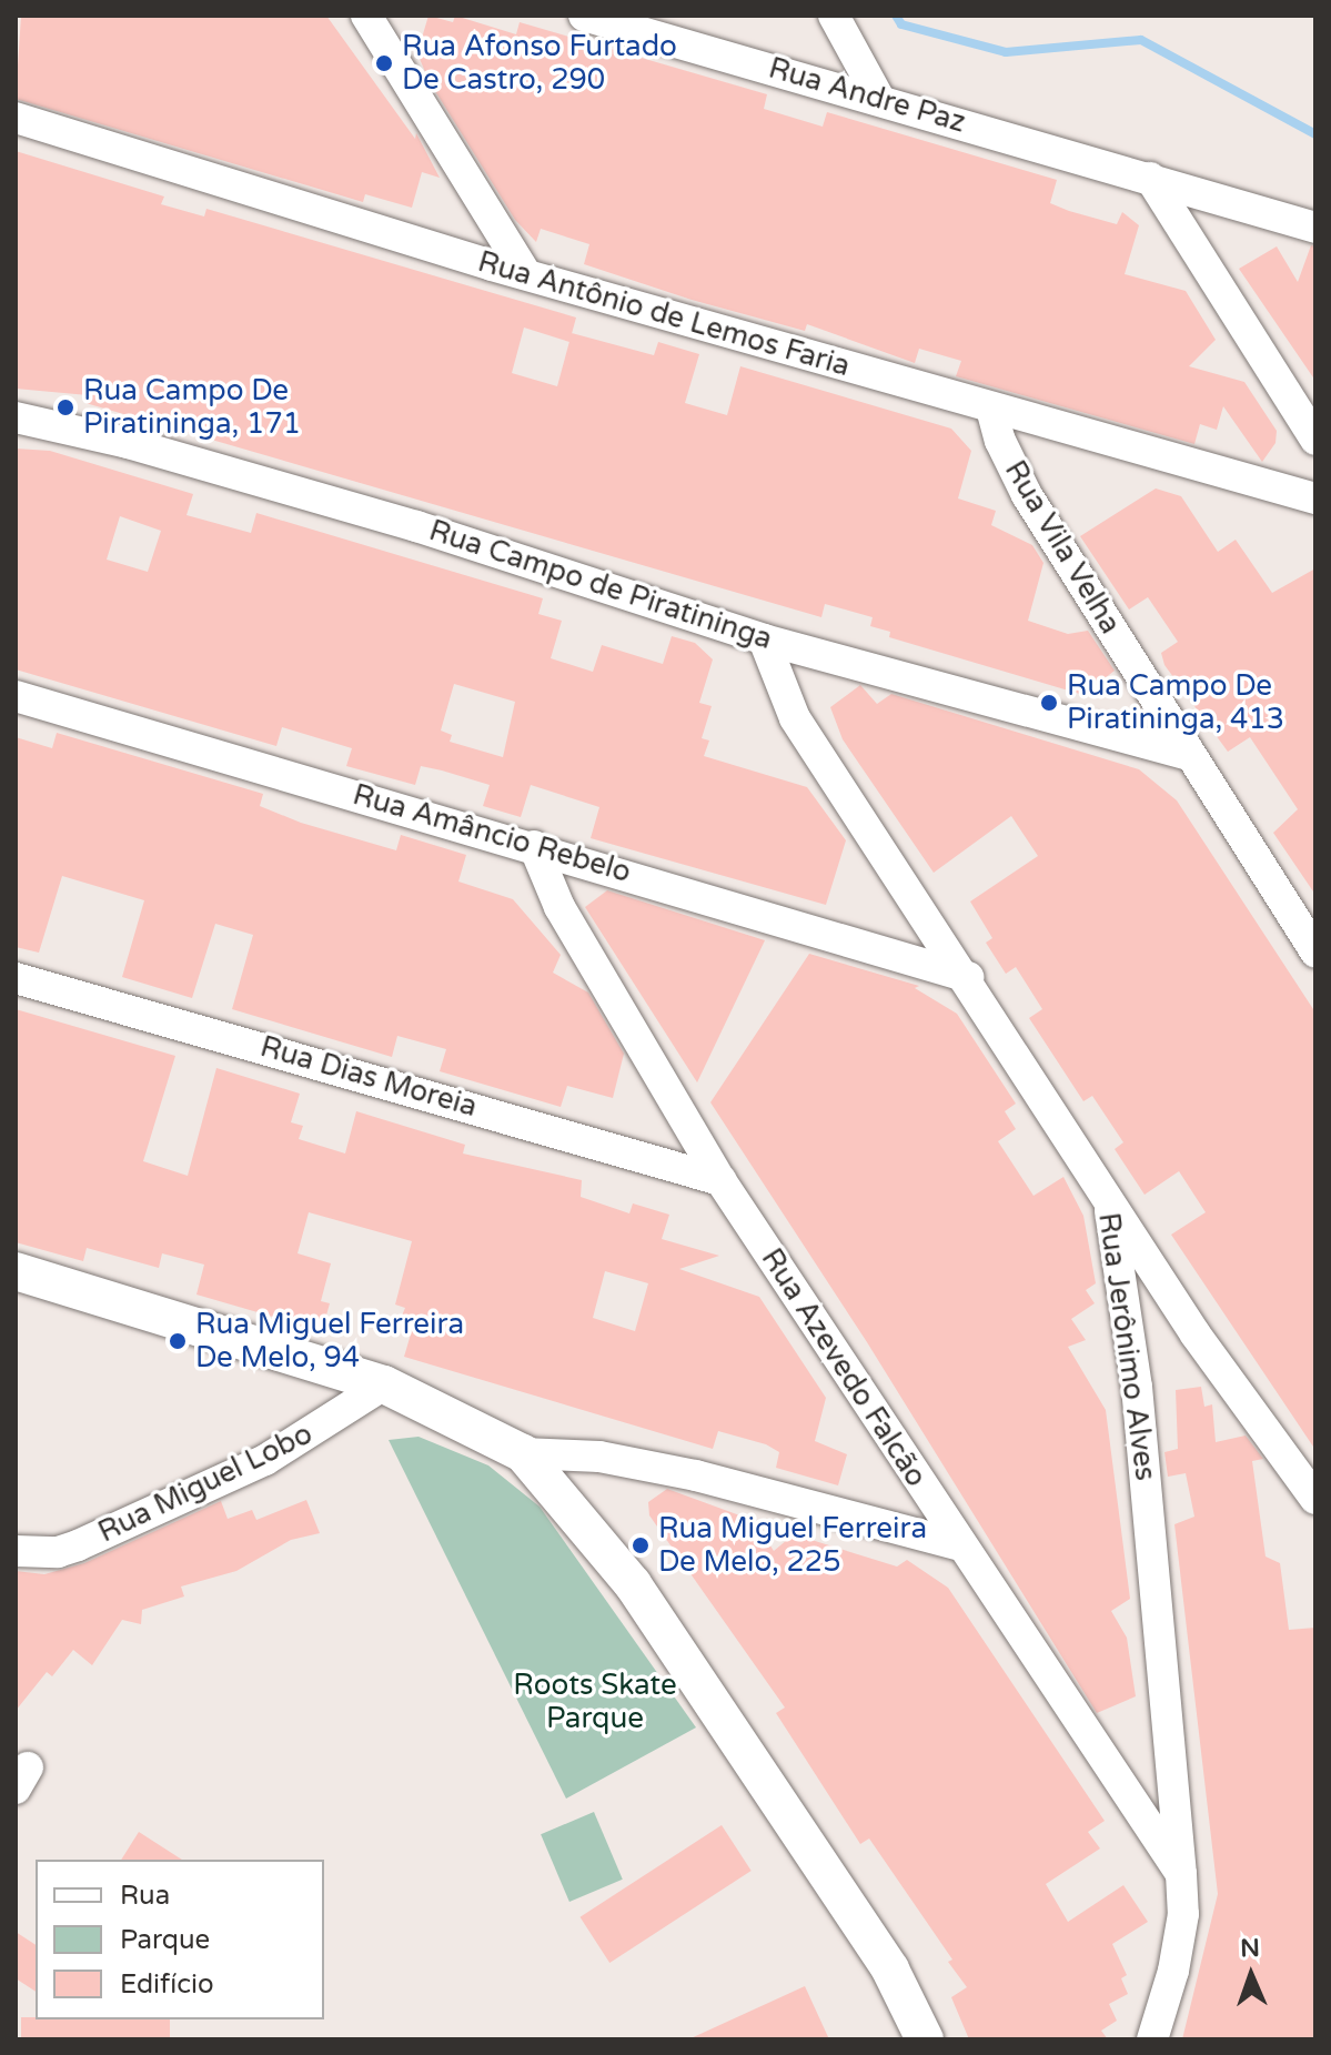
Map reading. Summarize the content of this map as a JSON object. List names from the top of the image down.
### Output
{
  "streets": {
    "street": [
      "Rua Andre Paz",
      "Rua Antônio de Lemos Faria",
      "Rua Vila Velha",
      "Rua Campo de Piratininga",
      "Rua Amâncio Rebelo",
      "Rua Dias Moreia",
      "Rua Jerônimo Alves",
      "Rua Azevedo Falcão",
      "Rua Miguel Lobo"
    ]
  },
  "crossings": [
    ["Rua Antônio de Lemos Faria", "Rua Vila Velha"],
    ["Rua Vila Velha", "Rua Campo de Piratininga"],
    ["Rua Campo de Piratininga", "Rua Jerônimo Alves"],
    ["Rua Amâncio Rebelo", "Rua Jerônimo Alves"],
    ["Rua Amâncio Rebelo", "Rua Azevedo Falcão"],
    ["Rua Dias Moreia", "Rua Azevedo Falcão"],
    ["Rua Jerônimo Alves", "Rua Azevedo Falcão"]
  ],
  "parks": ["Roots Skate Parque"],
  "places": [
    "Rua Afonso Furtado De Castro, 290",
    "Rua Campo De Piratininga, 171",
    "Rua Campo De Piratininga, 413",
    "Rua Miguel Ferreira De Melo, 94",
    "Rua Miguel Ferreira De Melo, 225"
  ],
  "legend": ["Rua", "Parque", "Edifício"],
  "north": "top"
}
